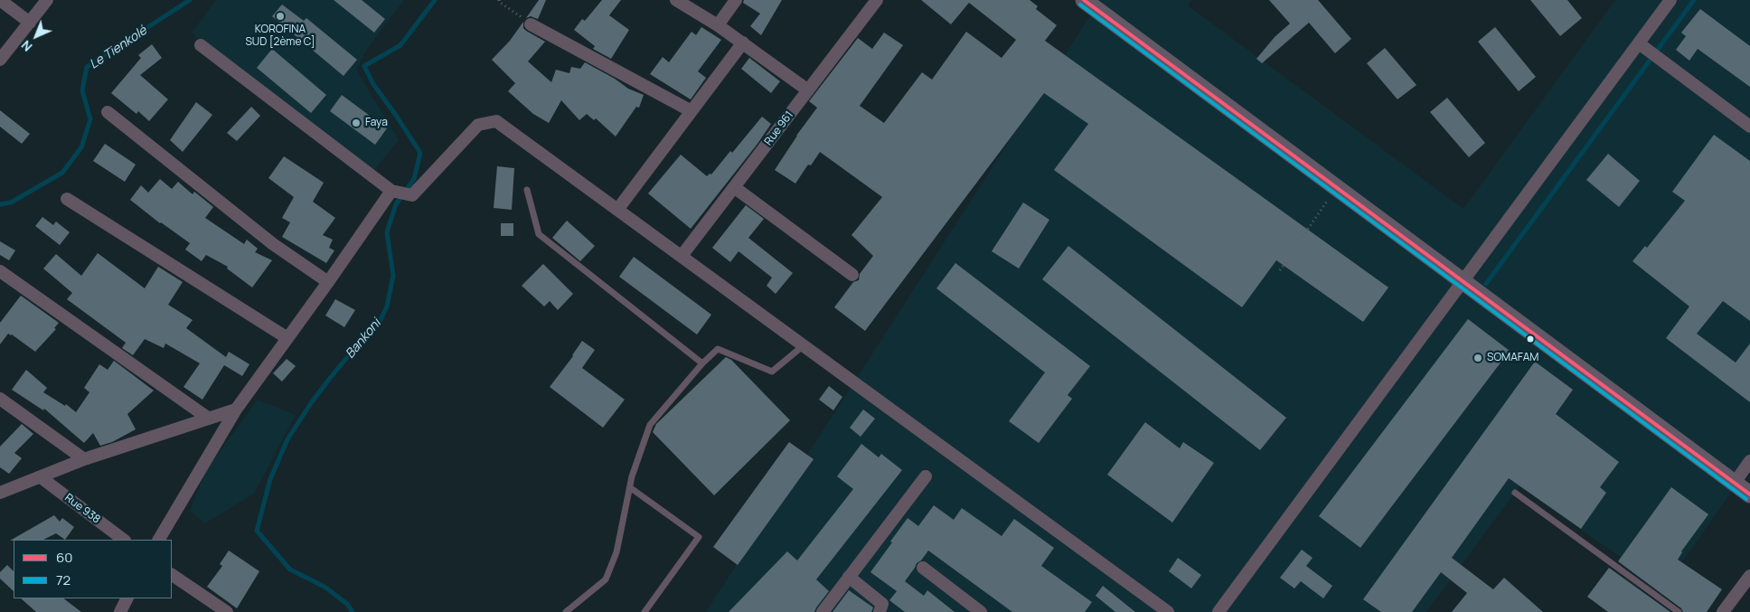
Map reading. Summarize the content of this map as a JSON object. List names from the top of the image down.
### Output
{
  "streets": {
    "street": ["Rue 961", "Rue 938"]
  },
  "water": ["Le Tienkolé", "Bankoni"],
  "places": ["KOROFINA SUD [2ème C]", "Faya", "SOMAFAM"],
  "lines": ["transit line 60", "transit line 72"],
  "legend": ["60", "72"],
  "north": "bottom left"
}
